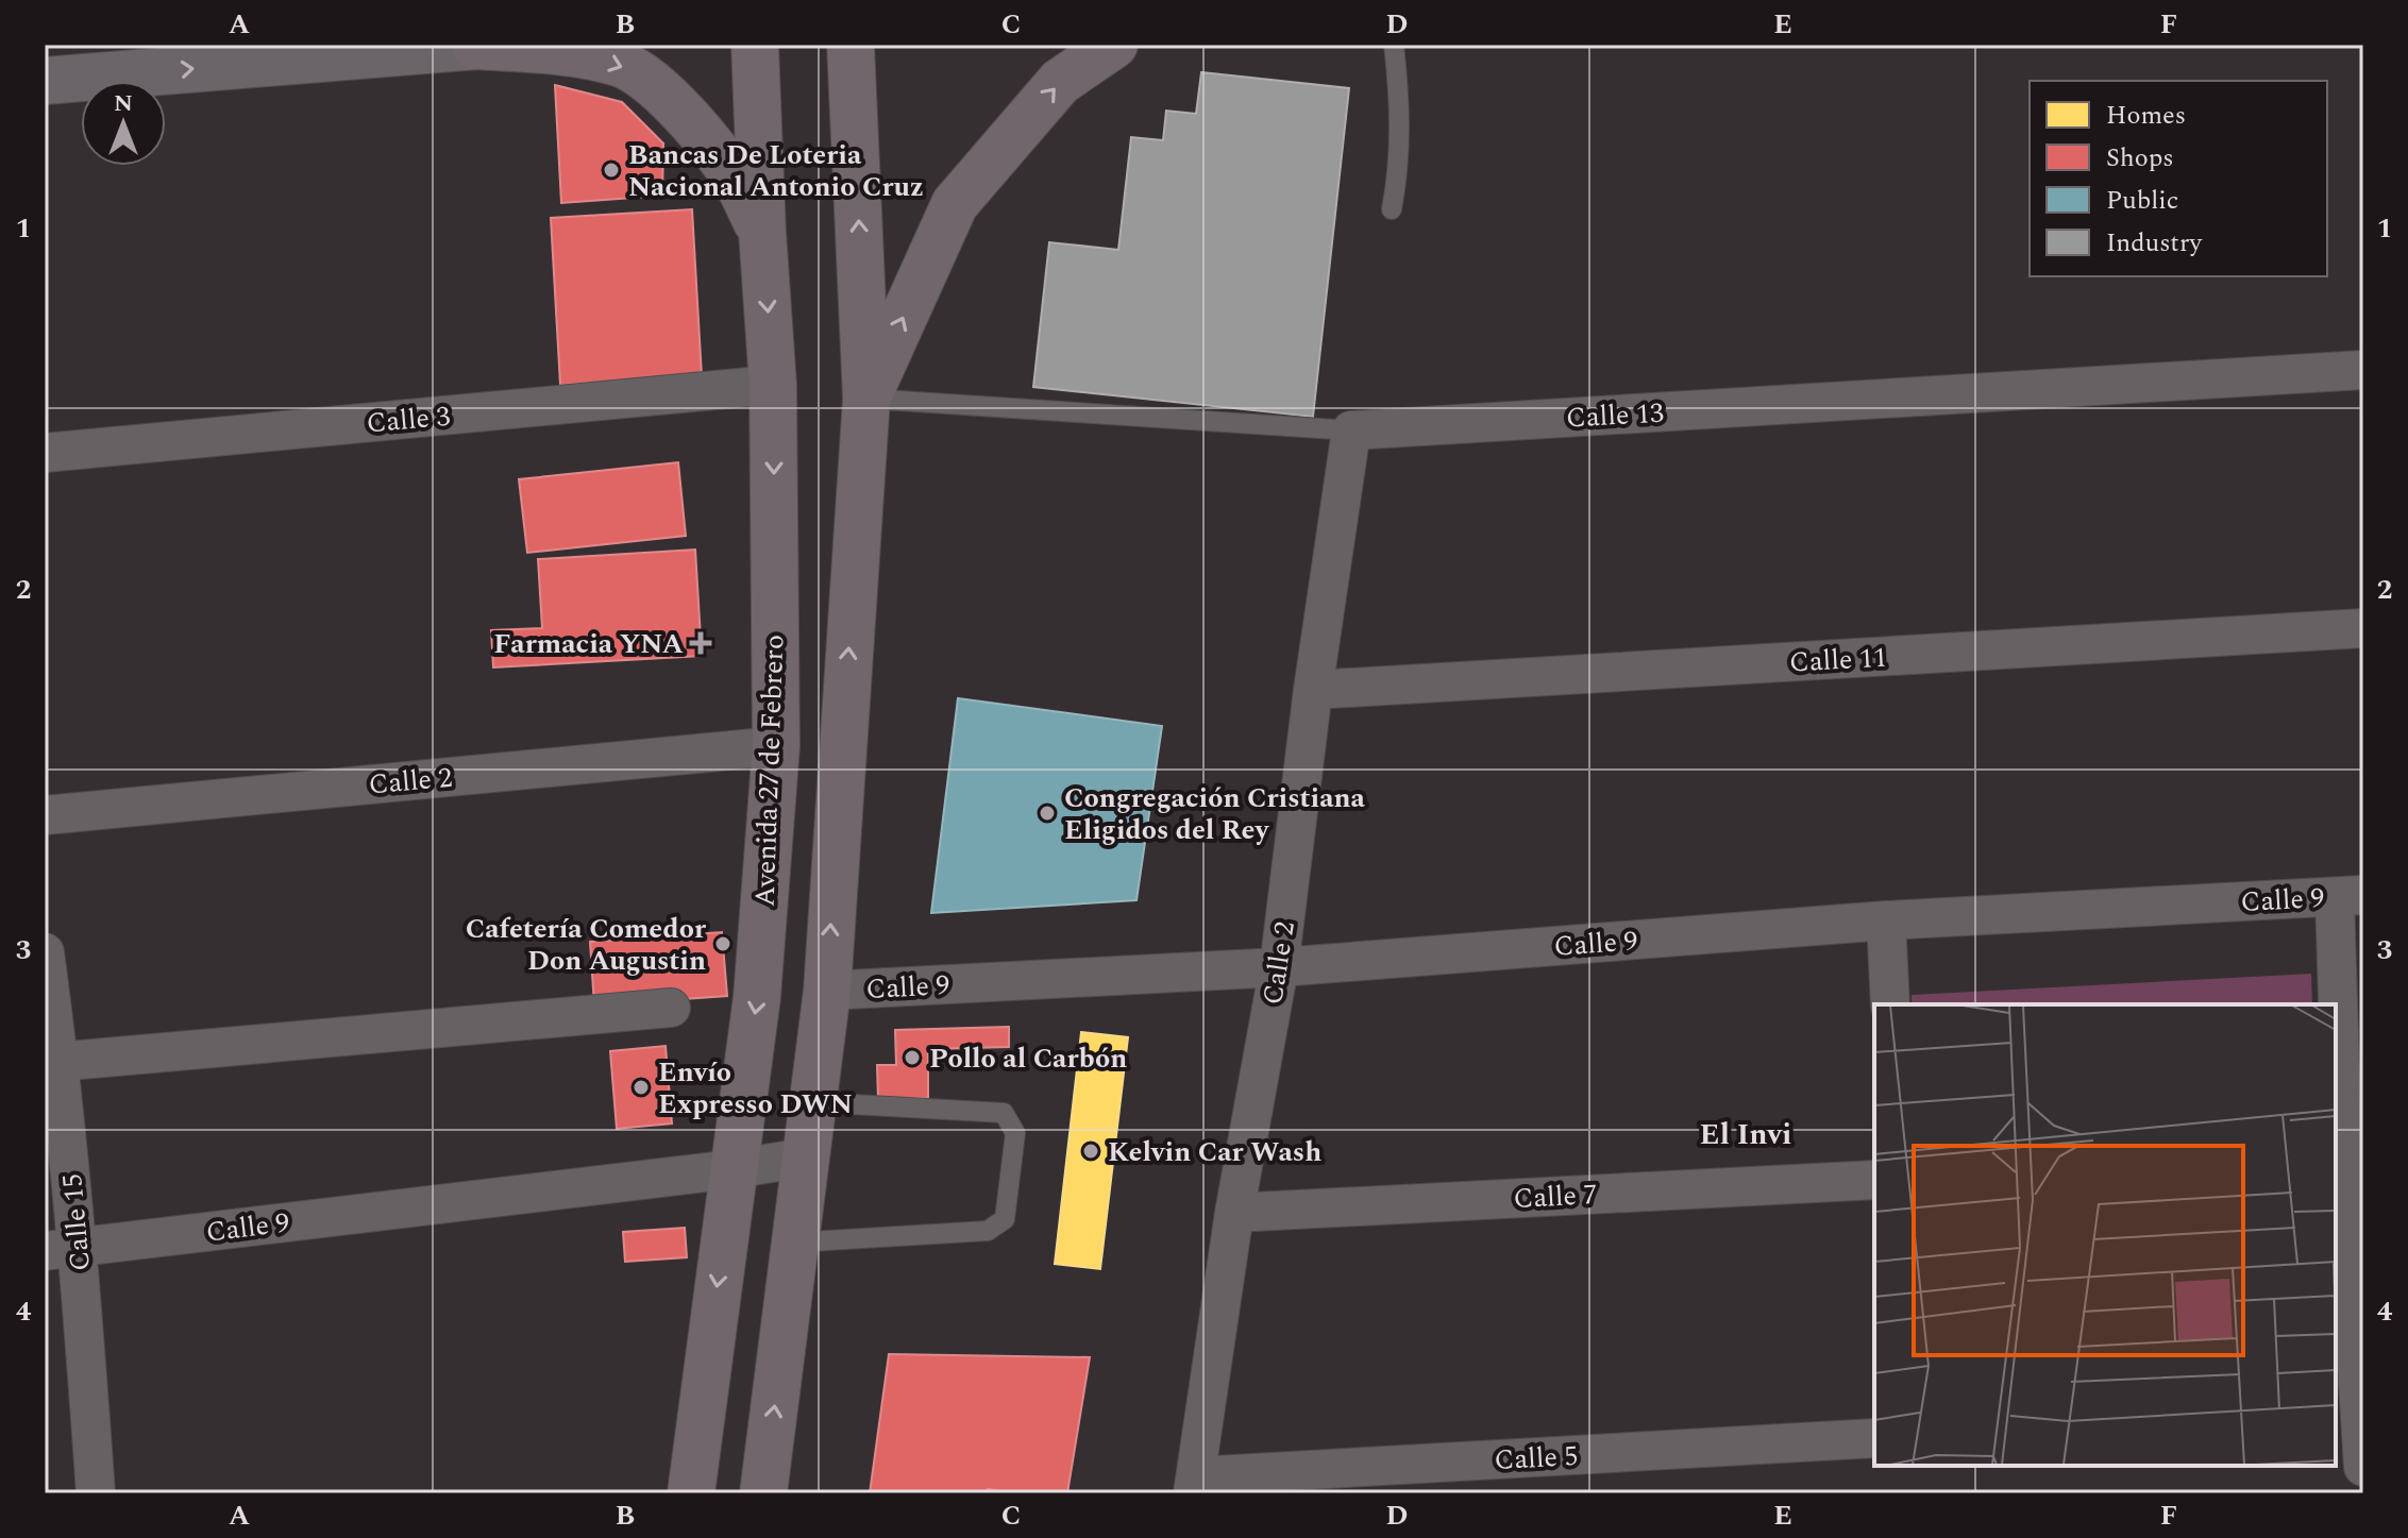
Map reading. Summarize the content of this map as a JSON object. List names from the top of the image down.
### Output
{
  "streets": {
    "main road": ["Avenida 27 de Febrero"],
    "street": [
      "Calle 13",
      "Calle 3",
      "Calle 11",
      "Calle 2",
      "Calle 9",
      "Calle 7",
      "Calle 15",
      "Calle 5"
    ]
  },
  "crossings": [
    ["Calle 13", "Calle 2"],
    ["Calle 3", "Avenida 27 de Febrero"],
    ["Calle 11", "Calle 2"],
    ["Avenida 27 de Febrero", "Calle 2"],
    ["Avenida 27 de Febrero", "Calle 9"],
    ["Calle 2", "Calle 9"],
    ["Calle 2", "Calle 7"],
    ["Calle 2", "Calle 5"],
    ["Calle 9", "Calle 15"]
  ],
  "districts": ["El Invi"],
  "places": {
    "other": [
      "Bancas De Loteria Nacional Antonio Cruz",
      "Congregación Cristiana Eligidos del Rey",
      "Cafetería Comedor Don Augustin",
      "Pollo al Carbón",
      "Envío Expresso DWN",
      "Kelvin Car Wash"
    ],
    "health": ["Farmacia YNA"]
  },
  "legend": [
    "Homes",
    "Shops",
    "Public",
    "Industry"
  ],
  "north": "top",
  "grid": {
    "columns": [
      "A",
      "B",
      "C",
      "D",
      "E",
      "F"
    ],
    "rows": [
      "1",
      "2",
      "3",
      "4"
    ]
  }
}
